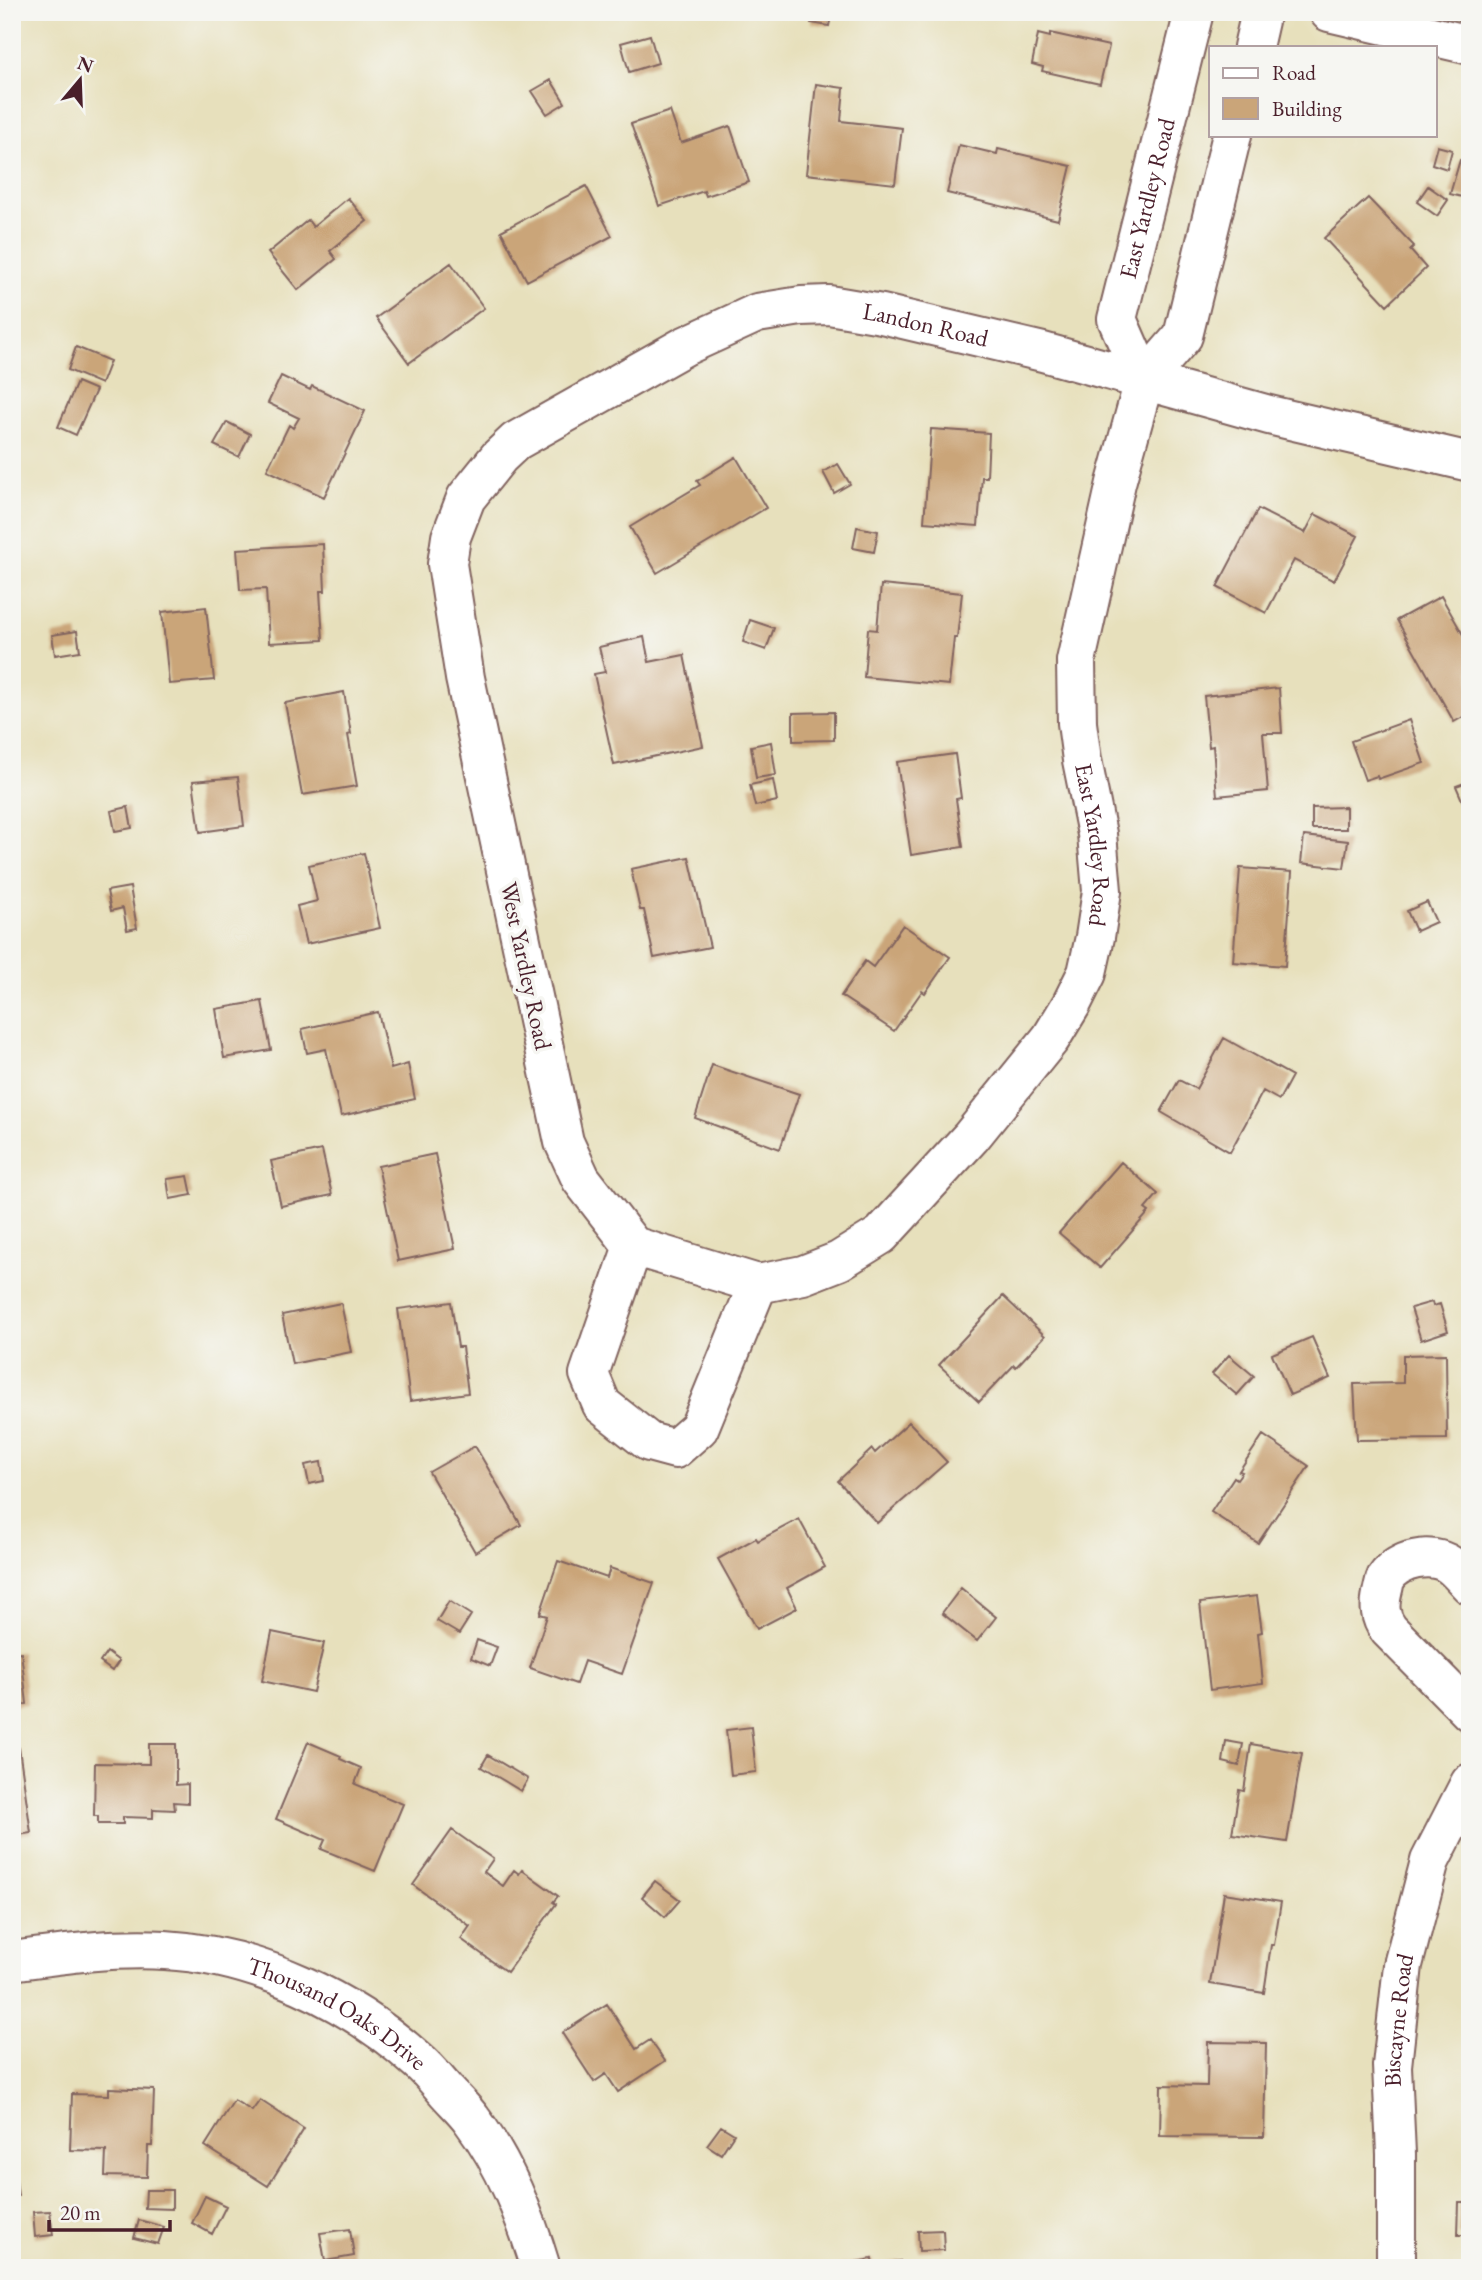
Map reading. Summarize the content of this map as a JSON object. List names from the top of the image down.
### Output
{
  "streets": {
    "street": [
      "East Yardley Road",
      "Landon Road",
      "West Yardley Road",
      "Thousand Oaks Drive",
      "Biscayne Road"
    ]
  },
  "crossings": [
    ["East Yardley Road", "Landon Road"],
    ["Landon Road", "West Yardley Road"]
  ],
  "legend": ["Road", "Building"],
  "scale_bar": "20 m",
  "north": "top"
}
